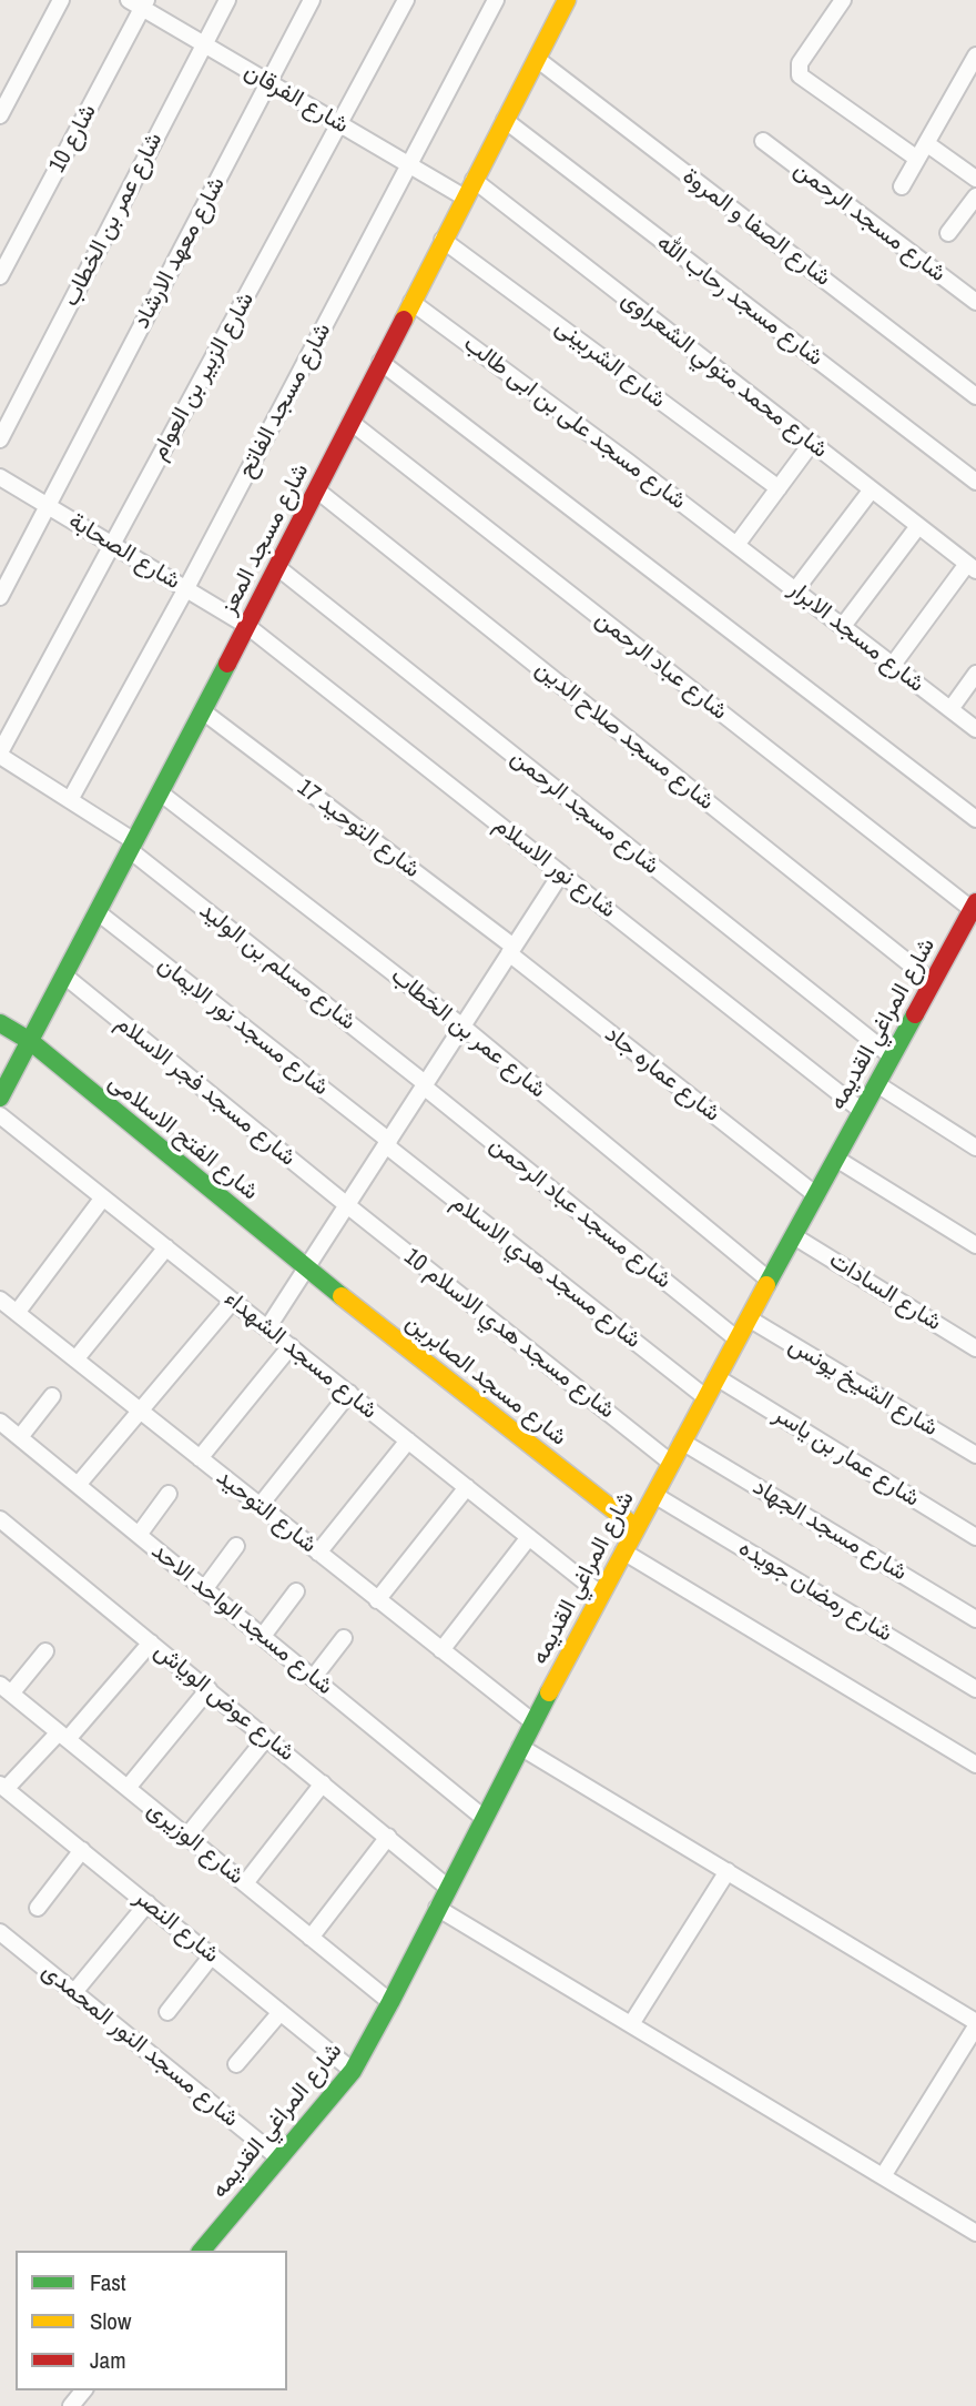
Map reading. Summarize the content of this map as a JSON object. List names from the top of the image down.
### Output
{
  "streets": {
    "street": [
      "شارع الفرقان",
      "شارع 10",
      "شارع عمر بن الخطاب",
      "شارع مسجد الرحمن",
      "شارع الصفا و المروة",
      "شارع معهد الارشاد",
      "شارع مسجد رحاب الله",
      "شارع الشربينى",
      "شارع محمد متولي الشعراوى",
      "شارع الزبير بن العوام",
      "شارع مسجد الفاتح",
      "شارع مسجد على بن ابى طالب",
      "شارع مسجد المعز",
      "شارع الصحابة",
      "شارع مسجد الابرار",
      "شارع عباد الرحمن",
      "شارع مسجد صلاح الدين",
      "شارع التوحيد 17",
      "شارع نور الاسلام",
      "شارع مسلم بن الوليد",
      "شارع المراغي القديمه",
      "شارع مسجد نور الايمان",
      "شارع عماره جاد",
      "شارع مسجد فجر الاسلام",
      "شارع الفتح الاسلامى",
      "شارع مسجد عباد الرحمن",
      "شارع مسجد هدي الاسلام",
      "شارع السادات",
      "شارع مسجد هدي الاسلام 10",
      "شارع مسجد الشهداء",
      "شارع مسجد الصابرين",
      "شارع الشيخ يونس",
      "شارع عمار بن ياسر",
      "شارع التوحيد",
      "شارع مسجد الجهاد",
      "شارع رمضان جويده",
      "شارع مسجد الواحد الاحد",
      "شارع عوض الوياش",
      "شارع الوزيرى",
      "شارع النصر",
      "شارع مسجد النور المحمدى"
    ]
  },
  "crossings": [
    ["شارع الفرقان", "شارع 10"],
    ["شارع الفرقان", "شارع عمر بن الخطاب"],
    ["شارع الفرقان", "شارع معهد الارشاد"],
    ["شارع الفرقان", "شارع الزبير بن العوام"],
    ["شارع الفرقان", "شارع مسجد الفاتح"],
    ["شارع الفرقان", "شارع مسجد المعز"],
    ["شارع عمر بن الخطاب", "شارع مسجد المعز"],
    ["شارع عمر بن الخطاب", "شارع المراغي القديمه"],
    ["شارع مسجد الرحمن", "شارع مسجد المعز"],
    ["شارع مسجد الرحمن", "شارع المراغي القديمه"],
    ["شارع الصفا و المروة", "شارع مسجد المعز"],
    ["شارع معهد الارشاد", "شارع الصحابة"],
    ["شارع مسجد رحاب الله", "شارع مسجد المعز"],
    ["شارع الشربينى", "شارع مسجد المعز"],
    ["شارع محمد متولي الشعراوى", "شارع مسجد المعز"],
    ["شارع الزبير بن العوام", "شارع الصحابة"],
    ["شارع الزبير بن العوام", "شارع مسلم بن الوليد"],
    ["شارع مسجد الفاتح", "شارع الصحابة"],
    ["شارع مسجد الفاتح", "شارع مسلم بن الوليد"],
    ["شارع مسجد على بن ابى طالب", "شارع مسجد المعز"],
    ["شارع مسجد على بن ابى طالب", "شارع مسجد الابرار"],
    ["شارع مسجد المعز", "شارع الصحابة"],
    ["شارع مسجد المعز", "شارع عباد الرحمن"],
    ["شارع مسجد المعز", "شارع مسجد صلاح الدين"],
    ["شارع مسجد المعز", "شارع التوحيد 17"],
    ["شارع مسجد المعز", "شارع نور الاسلام"],
    ["شارع مسجد المعز", "شارع مسلم بن الوليد"],
    ["شارع مسجد المعز", "شارع مسجد نور الايمان"],
    ["شارع مسجد المعز", "شارع مسجد فجر الاسلام"],
    ["شارع مسجد المعز", "شارع الفتح الاسلامى"],
    ["شارع الصحابة", "شارع نور الاسلام"],
    ["شارع عباد الرحمن", "شارع المراغي القديمه"],
    ["شارع مسجد صلاح الدين", "شارع المراغي القديمه"],
    ["شارع التوحيد 17", "شارع عماره جاد"],
    ["شارع نور الاسلام", "شارع المراغي القديمه"],
    ["شارع مسلم بن الوليد", "شارع مسجد عباد الرحمن"],
    ["شارع المراغي القديمه", "شارع عماره جاد"],
    ["شارع المراغي القديمه", "شارع مسجد عباد الرحمن"],
    ["شارع المراغي القديمه", "شارع مسجد هدي الاسلام"],
    ["شارع المراغي القديمه", "شارع السادات"],
    ["شارع المراغي القديمه", "شارع مسجد هدي الاسلام 10"],
    ["شارع المراغي القديمه", "شارع مسجد الشهداء"],
    ["شارع المراغي القديمه", "شارع مسجد الصابرين"],
    ["شارع المراغي القديمه", "شارع الشيخ يونس"],
    ["شارع المراغي القديمه", "شارع عمار بن ياسر"],
    ["شارع المراغي القديمه", "شارع التوحيد"],
    ["شارع المراغي القديمه", "شارع مسجد الجهاد"],
    ["شارع المراغي القديمه", "شارع رمضان جويده"],
    ["شارع المراغي القديمه", "شارع مسجد الواحد الاحد"],
    ["شارع المراغي القديمه", "شارع عوض الوياش"],
    ["شارع المراغي القديمه", "شارع الوزيرى"],
    ["شارع المراغي القديمه", "شارع النصر"],
    ["شارع المراغي القديمه", "شارع مسجد النور المحمدى"],
    ["شارع مسجد نور الايمان", "شارع مسجد هدي الاسلام"],
    ["شارع مسجد فجر الاسلام", "شارع مسجد هدي الاسلام 10"],
    ["شارع الفتح الاسلامى", "شارع مسجد الصابرين"]
  ],
  "legend": ["Fast", "Slow", "Jam"]
}
